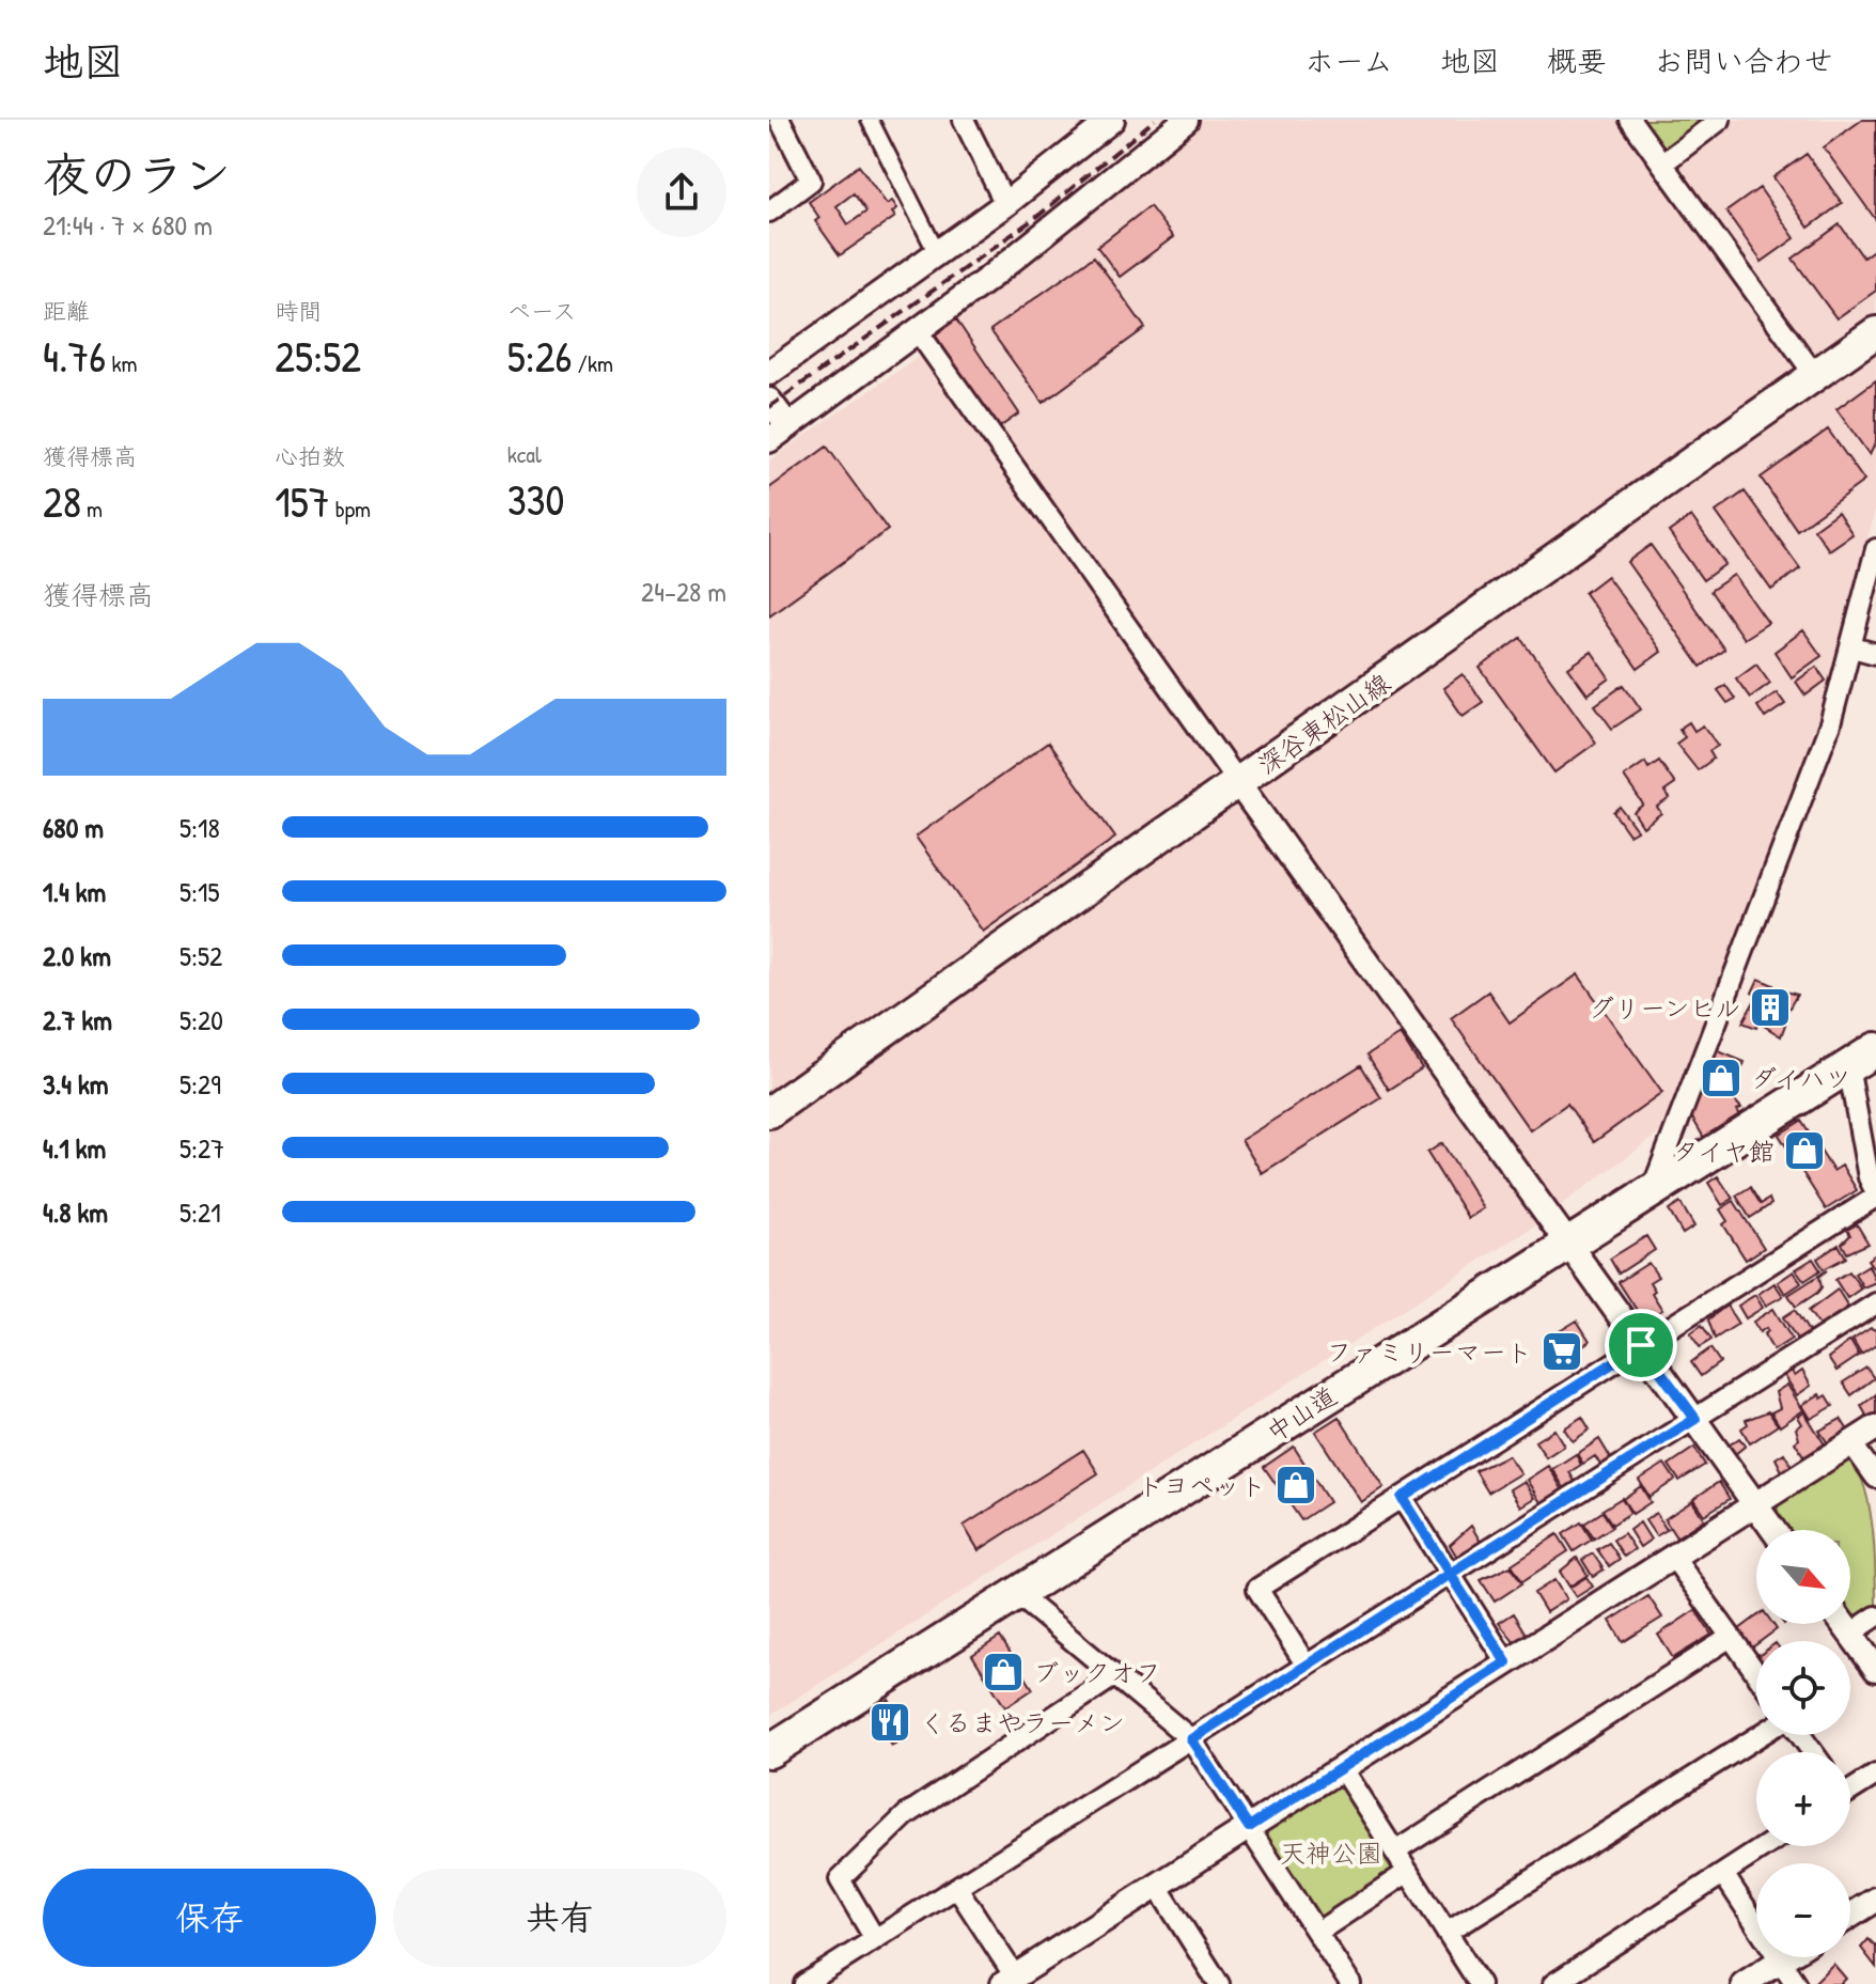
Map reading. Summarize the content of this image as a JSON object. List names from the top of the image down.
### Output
{
  "streets": {
    "highway": ["中山道"],
    "main road": ["深谷東松山線"]
  },
  "parks": ["天神公園"],
  "places": {
    "building": ["グリーンヒル"],
    "shop": [
      "ダイハツ",
      "タイヤ館",
      "トヨペット",
      "ブックオフ"
    ],
    "supermarket": ["ファミリーマート"],
    "restaurant": ["くるまやラーメン"]
  },
  "north": "bottom right",
  "page": {
    "header": "地図",
    "nav": [
      "ホーム",
      "地図",
      "概要",
      "お問い合わせ"
    ],
    "heading": ["夜のラン", "21:44 · 7 × 680 m"],
    "stats": [
      ["距離", "4.76 km"],
      ["時間", "25:52"],
      ["ペース", "5:26 /km"],
      ["獲得標高", "28 m"],
      ["心拍数", "157 bpm"],
      ["kcal", "330"]
    ],
    "chart": ["獲得標高", "24–28 m"],
    "list": [
      {
        "name": "680 m",
        "note": "5:18"
      },
      {
        "name": "1.4 km",
        "note": "5:15"
      },
      {
        "name": "2.0 km",
        "note": "5:52"
      },
      {
        "name": "2.7 km",
        "note": "5:20"
      },
      {
        "name": "3.4 km",
        "note": "5:29"
      },
      {
        "name": "4.1 km",
        "note": "5:27"
      },
      {
        "name": "4.8 km",
        "note": "5:21"
      }
    ],
    "map_buttons": ["+", "−"],
    "buttons": ["保存", "共有"]
  }
}
